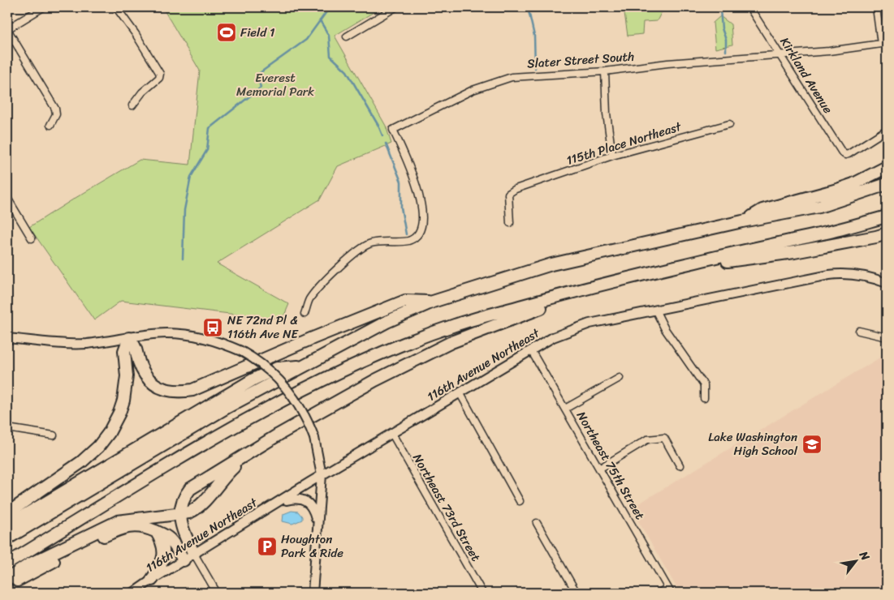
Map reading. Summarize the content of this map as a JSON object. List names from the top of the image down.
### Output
{
  "streets": {
    "main road": ["116th Avenue Northeast"],
    "street": [
      "Slater Street South",
      "Kirkland Avenue",
      "115th Place Northeast",
      "Northeast 75th Street",
      "Northeast 73rd Street"
    ]
  },
  "crossings": [
    ["Slater Street South", "Kirkland Avenue"],
    ["116th Avenue Northeast", "Northeast 75th Street"],
    ["116th Avenue Northeast", "Northeast 73rd Street"]
  ],
  "parks": ["Everest Memorial Park"],
  "places": {
    "sports": ["Field 1"],
    "bus stop": ["NE 72nd Pl & 116th Ave NE"],
    "school or university": ["Lake Washington High School"],
    "parking": ["Houghton Park & Ride"]
  },
  "north": "top right"
}
